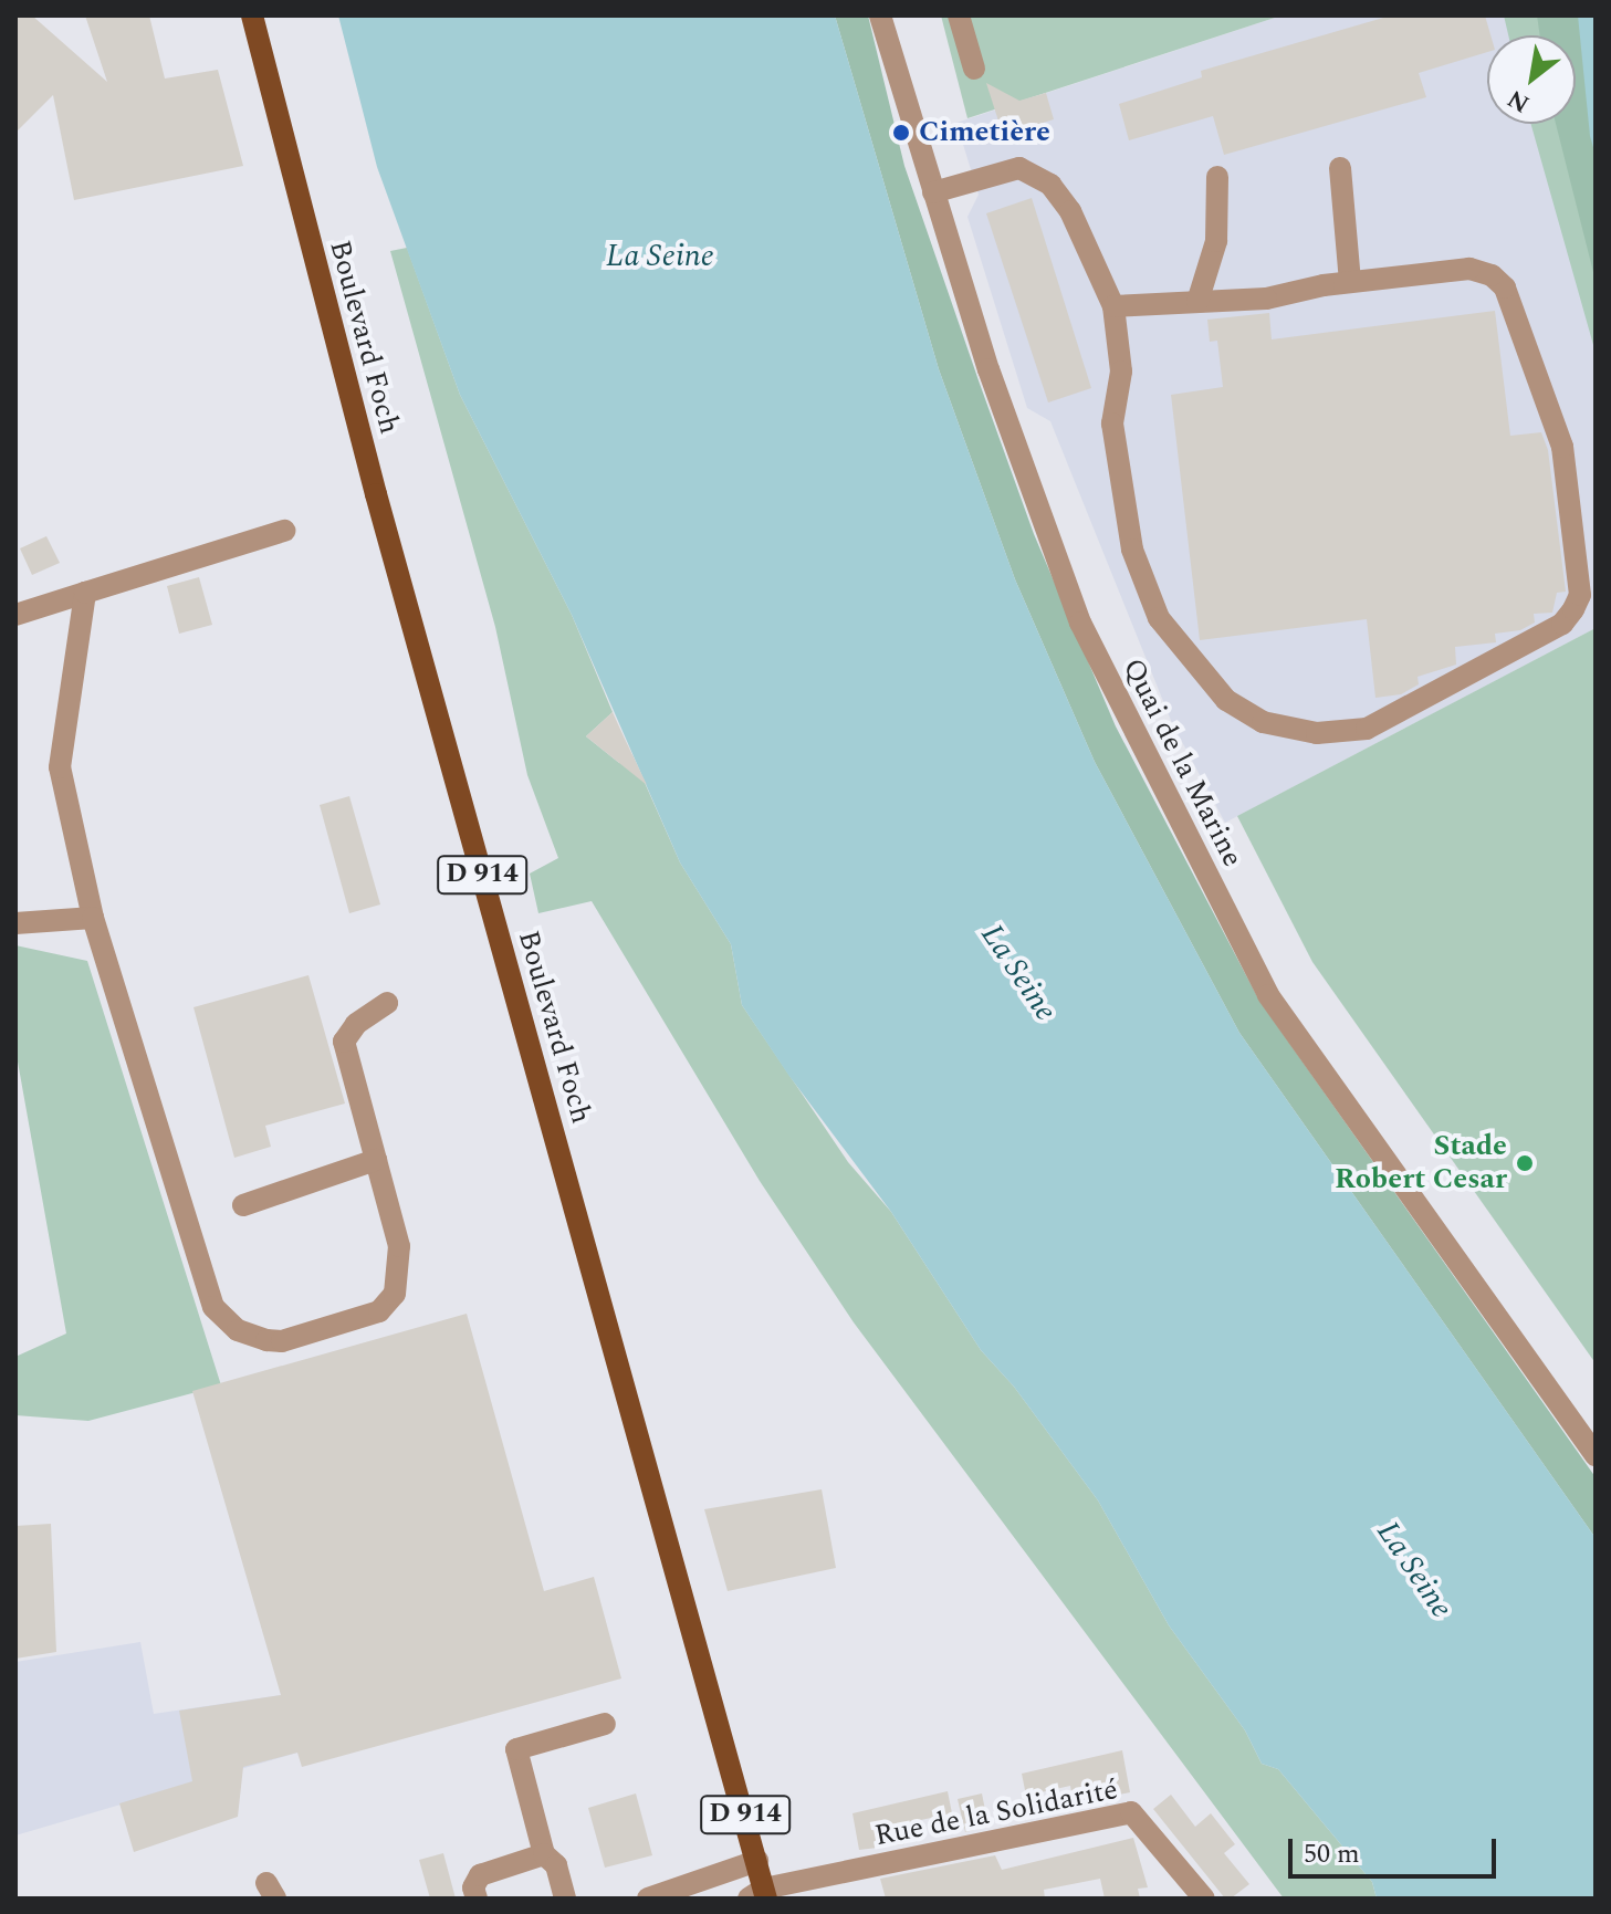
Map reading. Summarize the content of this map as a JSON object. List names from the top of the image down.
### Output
{
  "streets": {
    "main road": ["Boulevard Foch", "D 914"],
    "street": ["Quai de la Marine", "Rue de la Solidarité"]
  },
  "crossings": [
    ["Boulevard Foch", "Rue de la Solidarité"]
  ],
  "water": ["La Seine"],
  "places": ["Cimetière", "Stade Robert Cesar"],
  "scale_bar": "50 m",
  "north": "bottom left"
}
